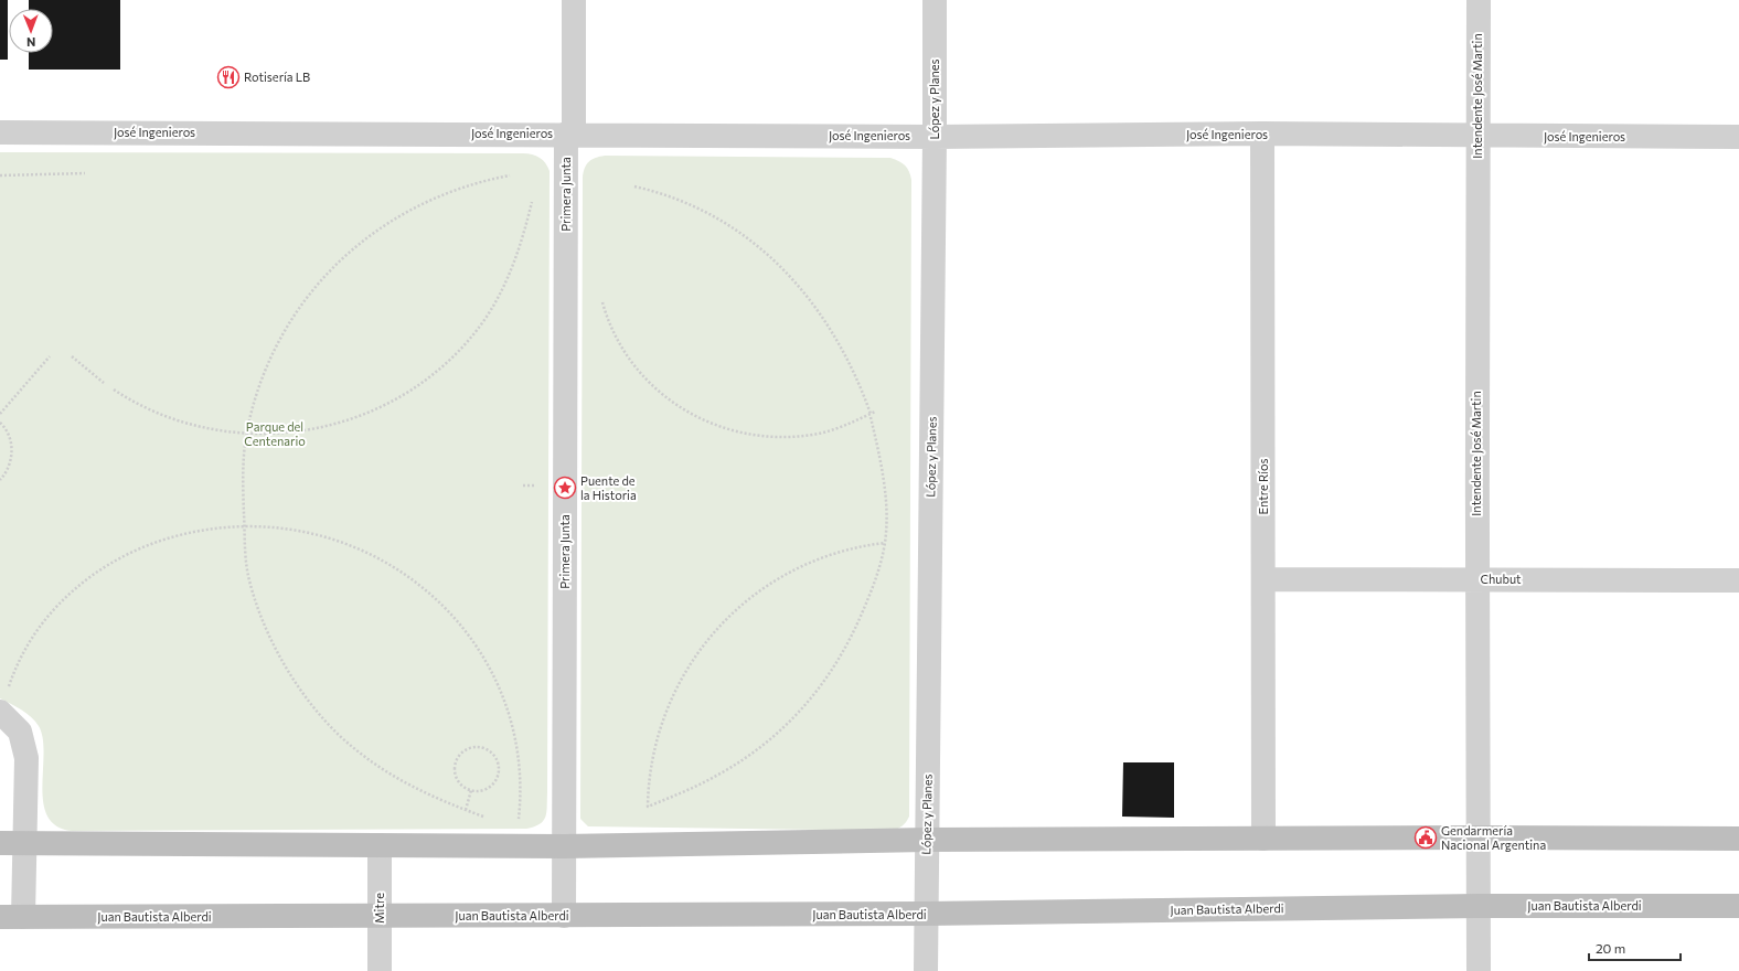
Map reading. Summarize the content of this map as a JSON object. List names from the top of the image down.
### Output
{
  "streets": {
    "main road": ["Juan Bautista Alberdi"],
    "street": [
      "Intendente José Martin",
      "López y Planes",
      "José Ingenieros",
      "Primera Junta",
      "Entre Ríos",
      "Chubut",
      "Mitre"
    ]
  },
  "crossings": [
    ["Intendente José Martin", "José Ingenieros"],
    ["Intendente José Martin", "Chubut"],
    ["Intendente José Martin", "Juan Bautista Alberdi"],
    ["López y Planes", "José Ingenieros"],
    ["López y Planes", "Juan Bautista Alberdi"],
    ["José Ingenieros", "Primera Junta"],
    ["José Ingenieros", "Entre Ríos"],
    ["Primera Junta", "Juan Bautista Alberdi"],
    ["Entre Ríos", "Chubut"],
    ["Juan Bautista Alberdi", "Mitre"]
  ],
  "parks": ["Parque del Centenario"],
  "places": {
    "restaurant": ["Rotisería LB"],
    "place": ["Puente de la Historia"],
    "public building": ["Gendarmería Nacional Argentina"]
  },
  "scale_bar": "20 m",
  "north": "bottom"
}
